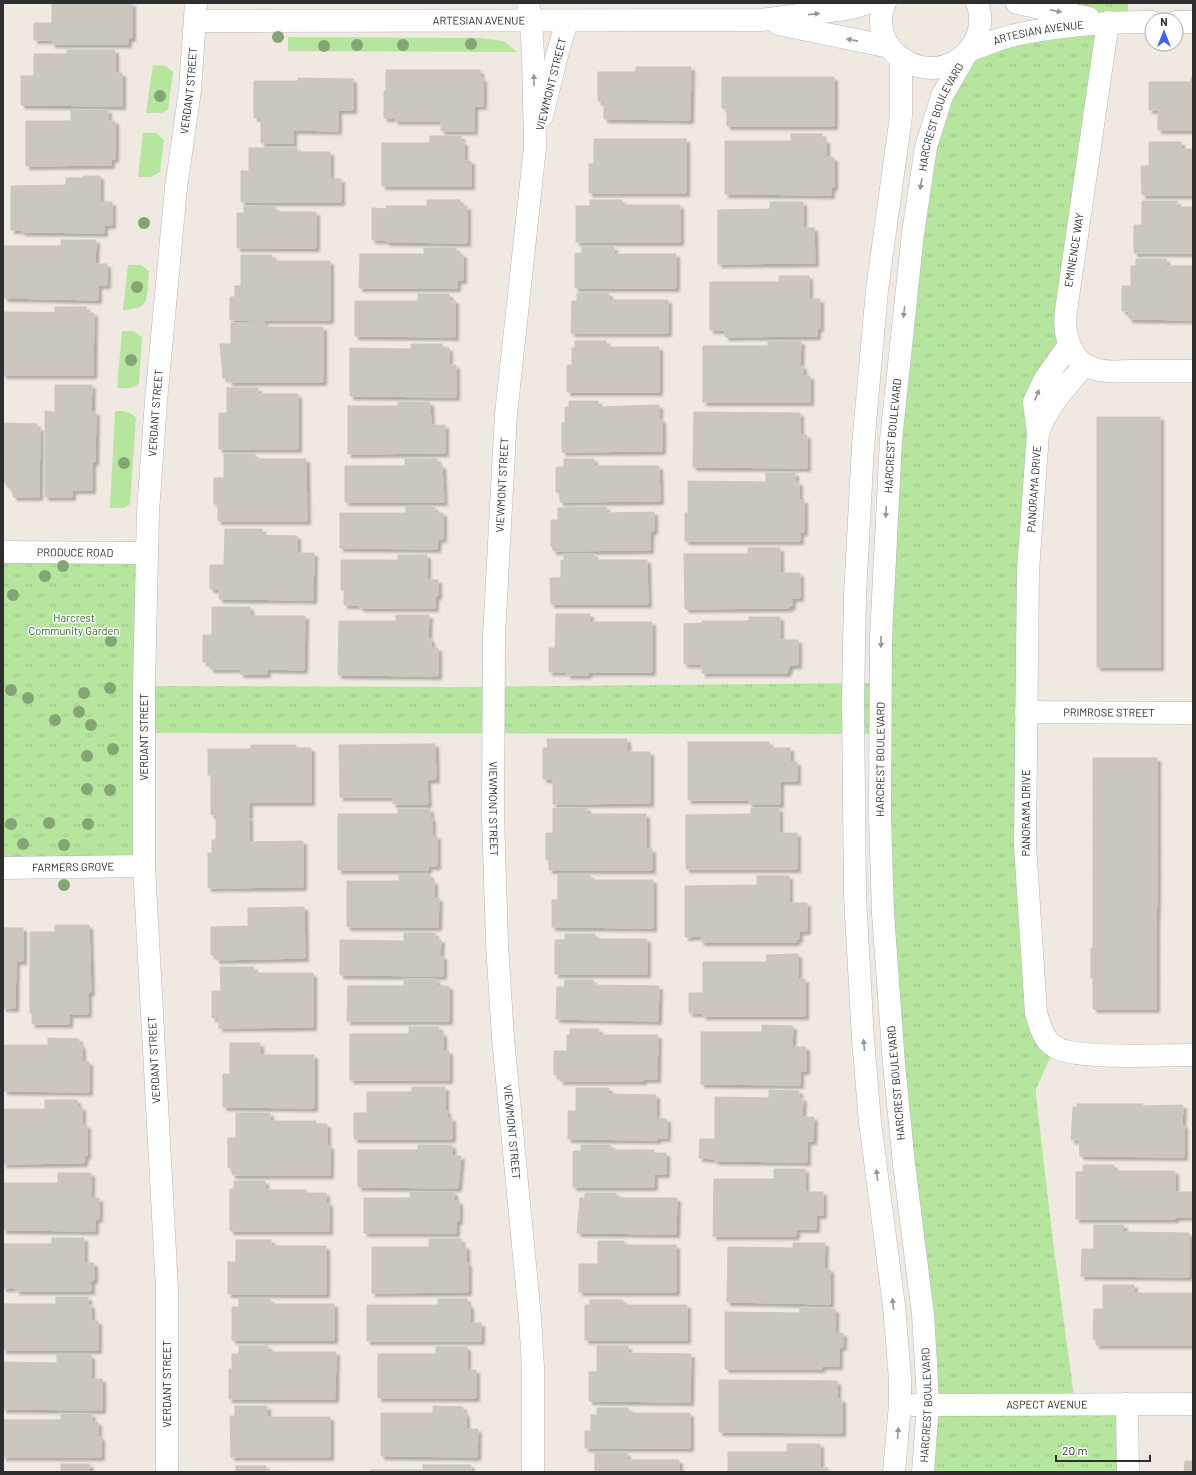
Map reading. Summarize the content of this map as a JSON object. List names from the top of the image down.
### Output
{
  "streets": {
    "street": [
      "ARTESIAN AVENUE",
      "VIEWMONT STREET",
      "VERDANT STREET",
      "HARCREST BOULEVARD",
      "EMINENCE WAY",
      "PANORAMA DRIVE",
      "PRODUCE ROAD",
      "PRIMROSE STREET",
      "FARMERS GROVE",
      "ASPECT AVENUE"
    ]
  },
  "crossings": [
    ["ARTESIAN AVENUE", "VIEWMONT STREET"],
    ["ARTESIAN AVENUE", "VERDANT STREET"],
    ["ARTESIAN AVENUE", "HARCREST BOULEVARD"],
    ["ARTESIAN AVENUE", "EMINENCE WAY"],
    ["VERDANT STREET", "PRODUCE ROAD"],
    ["VERDANT STREET", "FARMERS GROVE"],
    ["HARCREST BOULEVARD", "ASPECT AVENUE"],
    ["EMINENCE WAY", "PANORAMA DRIVE"],
    ["PANORAMA DRIVE", "PRIMROSE STREET"]
  ],
  "parks": ["Harcrest Community Garden"],
  "scale_bar": "20 m",
  "north": "top"
}
